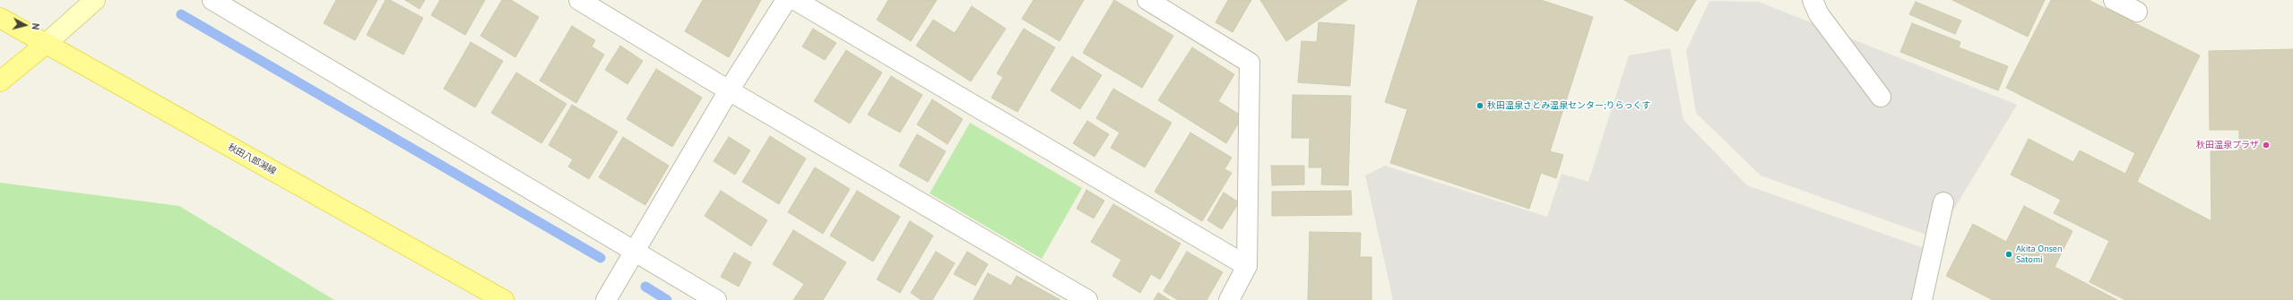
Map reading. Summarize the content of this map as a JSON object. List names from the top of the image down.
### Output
{
  "streets": {
    "main road": ["秋田八郎潟線"]
  },
  "places": ["秋田温泉さとみ温泉センター;りらっくす", "秋田温泉プラザ", "Akita Onsen Satomi"],
  "north": "right"
}
